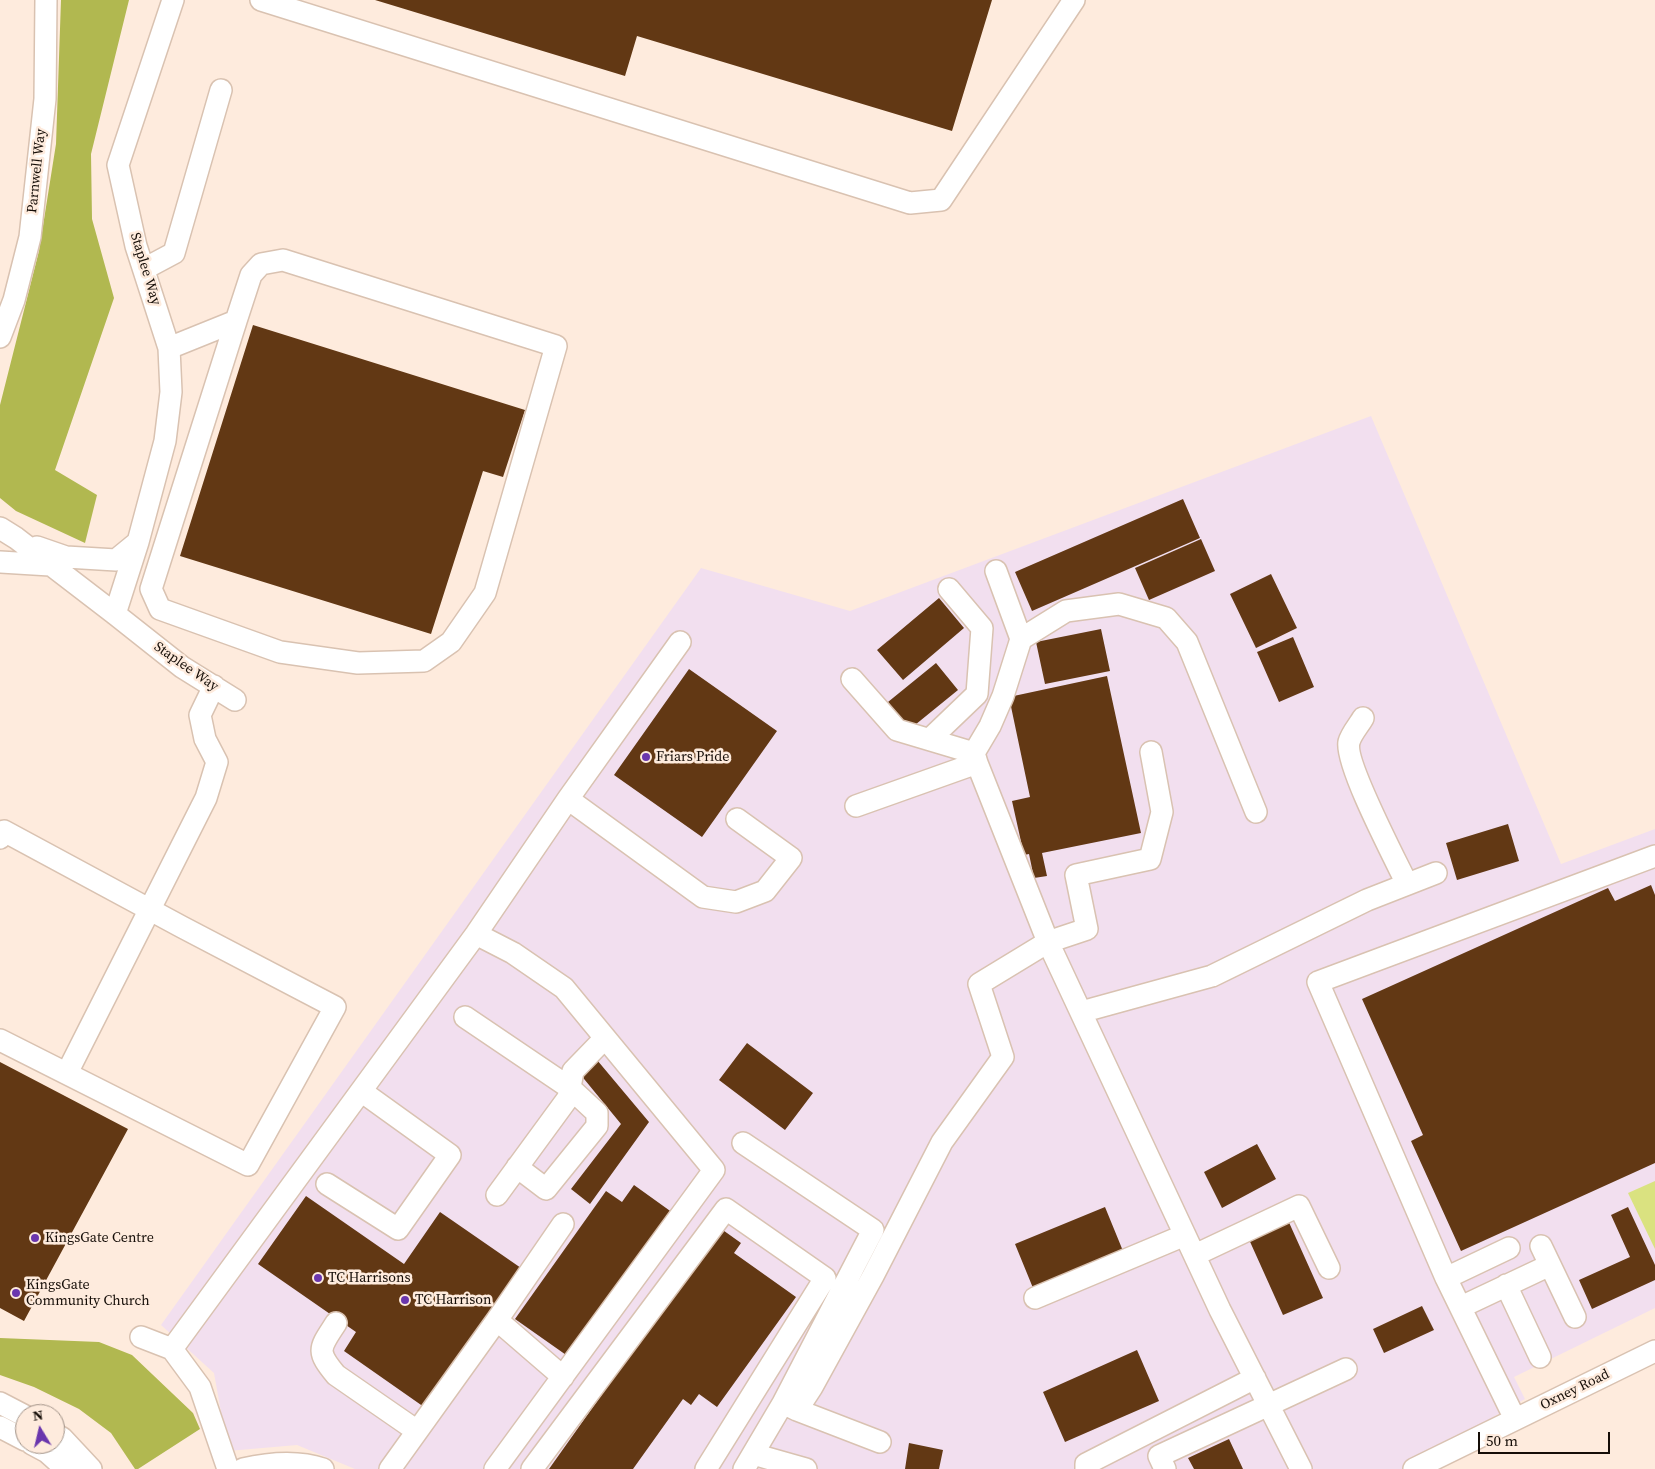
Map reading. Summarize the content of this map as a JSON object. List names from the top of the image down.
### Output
{
  "streets": {
    "street": ["Parnwell Way", "Staplee Way", "Oxney Road"]
  },
  "places": [
    "Friars Pride",
    "KingsGate Centre",
    "TC Harrisons",
    "KingsGate Community Church",
    "TC Harrison"
  ],
  "scale_bar": "50 m",
  "north": "top"
}
